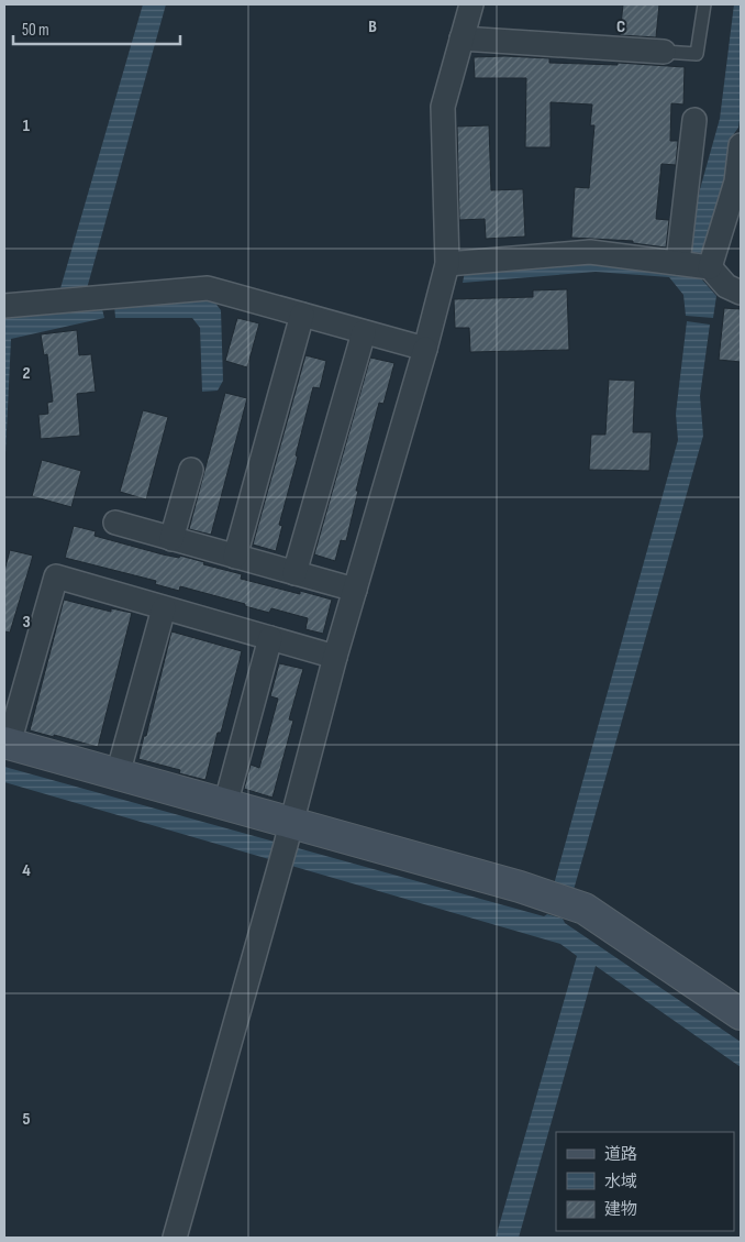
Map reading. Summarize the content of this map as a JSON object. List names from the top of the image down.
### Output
{
  "legend": ["道路", "水域", "建物"],
  "scale_bar": "50 m",
  "grid": {
    "columns": ["B", "C"],
    "rows": [
      "1",
      "2",
      "3",
      "4",
      "5"
    ]
  }
}
